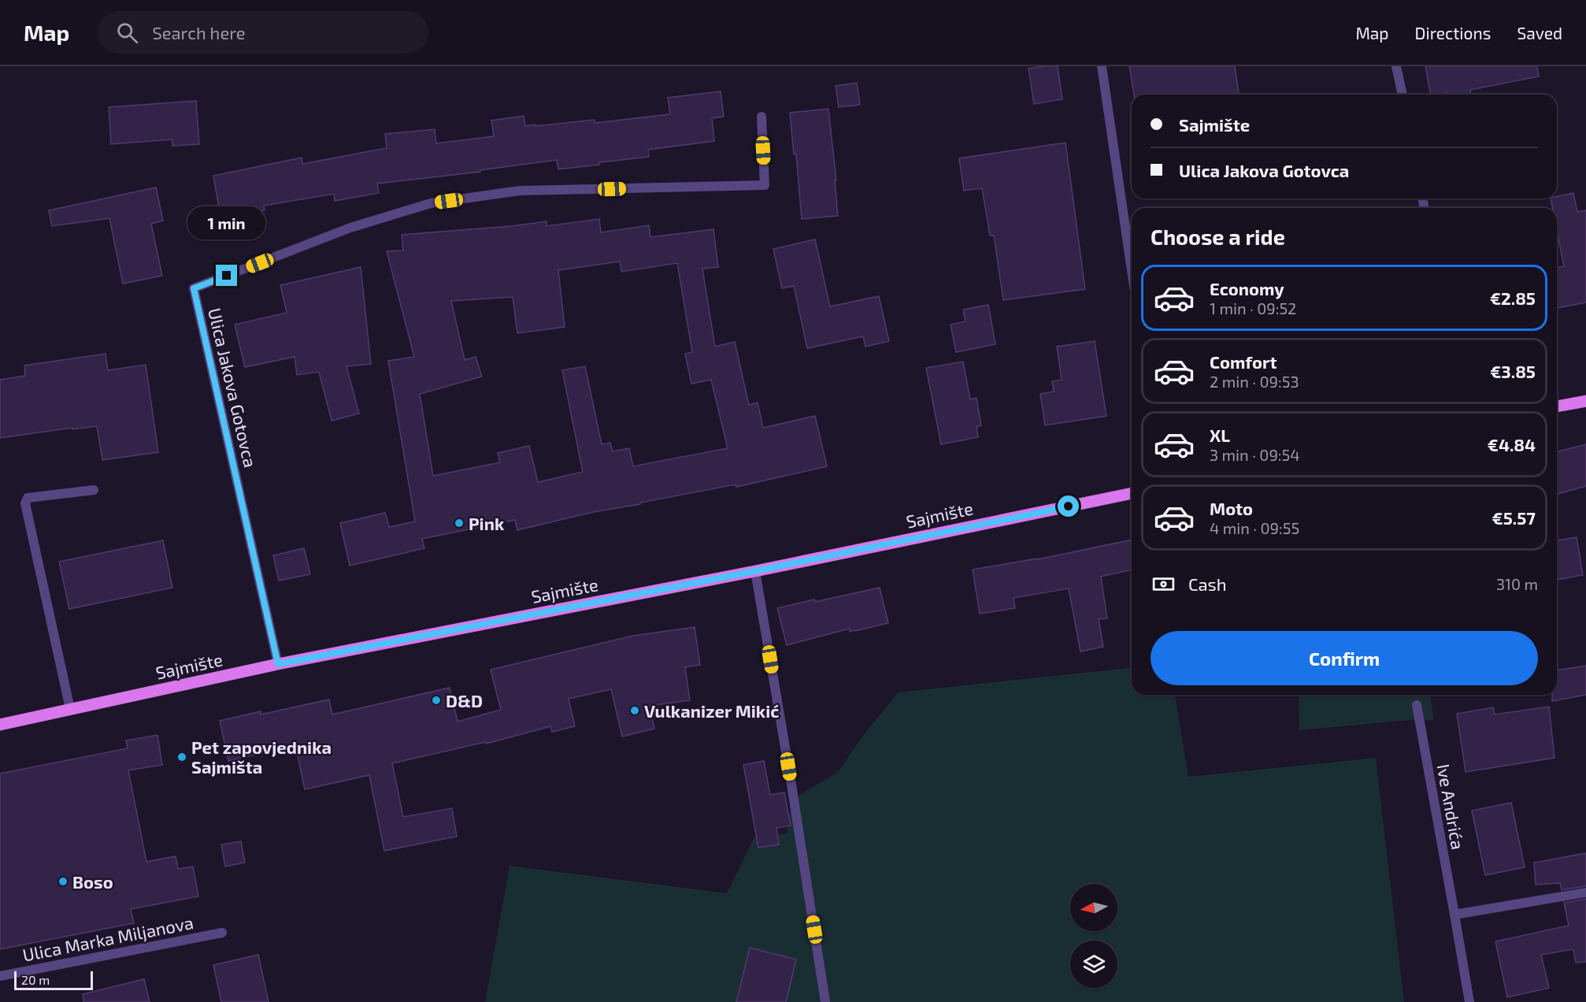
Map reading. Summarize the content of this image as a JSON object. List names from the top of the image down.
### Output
{
  "streets": {
    "main road": ["Sajmište"],
    "street": ["Ulica Jakova Gotovca", "Ive Andrića", "Ulica Marka Miljanova"]
  },
  "crossings": [
    ["Ulica Jakova Gotovca", "Sajmište"]
  ],
  "places": [
    "Pink",
    "D&D",
    "Vulkanizer Mikić",
    "Pet zapovjednika Sajmišta",
    "Boso"
  ],
  "scale_bar": "20 m",
  "north": "left",
  "page": {
    "header": "Map",
    "search": "Search here",
    "nav": ["Map", "Directions", "Saved"],
    "banner": ["Sajmište", "Ulica Jakova Gotovca"],
    "bubble": "1 min",
    "heading": "Choose a ride",
    "list": [
      {
        "name": "Economy",
        "note": "1 min · 09:52",
        "value": "€2.85"
      },
      {
        "name": "Comfort",
        "note": "2 min · 09:53",
        "value": "€3.85"
      },
      {
        "name": "XL",
        "note": "3 min · 09:54",
        "value": "€4.84"
      },
      {
        "name": "Moto",
        "note": "4 min · 09:55",
        "value": "€5.57"
      }
    ],
    "pay": ["Cash", "310 m"],
    "buttons": "Confirm",
    "scale": "20 m"
  }
}
